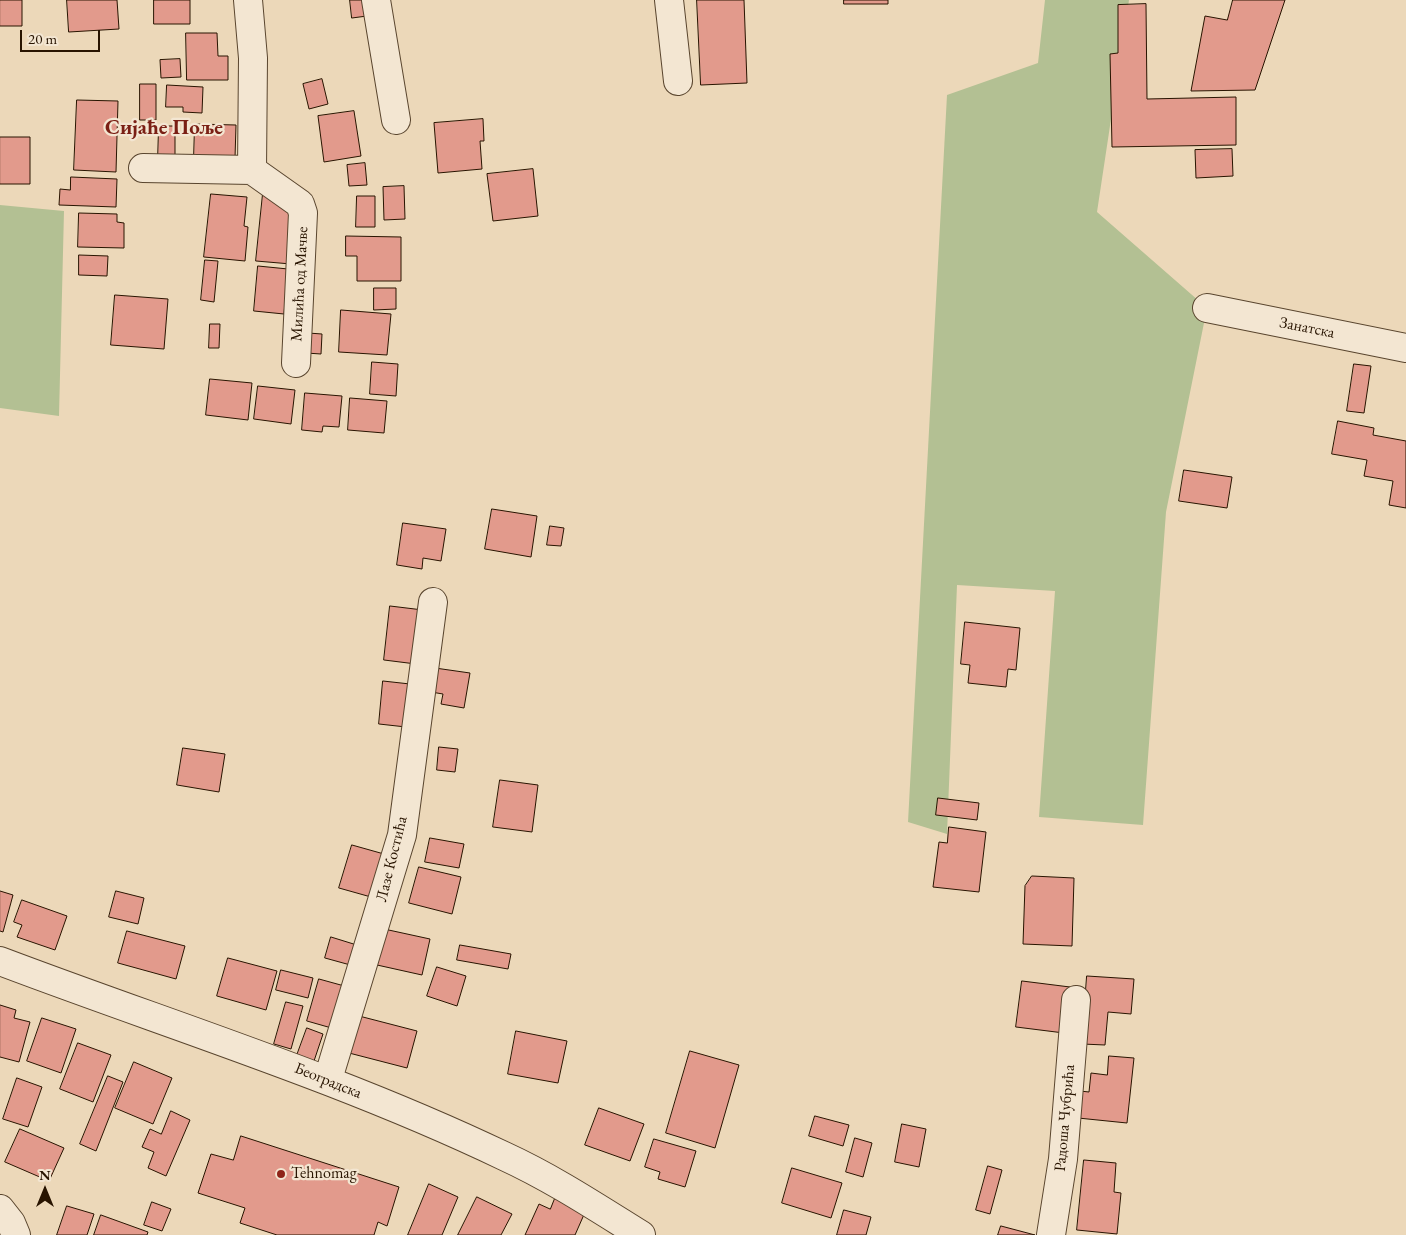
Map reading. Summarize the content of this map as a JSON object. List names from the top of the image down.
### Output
{
  "streets": {
    "street": [
      "Милића од Мачве",
      "Занатска",
      "Лазе Костића",
      "Београдска",
      "Радоша Чубрића"
    ]
  },
  "crossings": [
    ["Лазе Костића", "Београдска"]
  ],
  "districts": ["Сијаће Поље"],
  "places": ["Tehnomag"],
  "scale_bar": "20 m",
  "north": "top"
}
